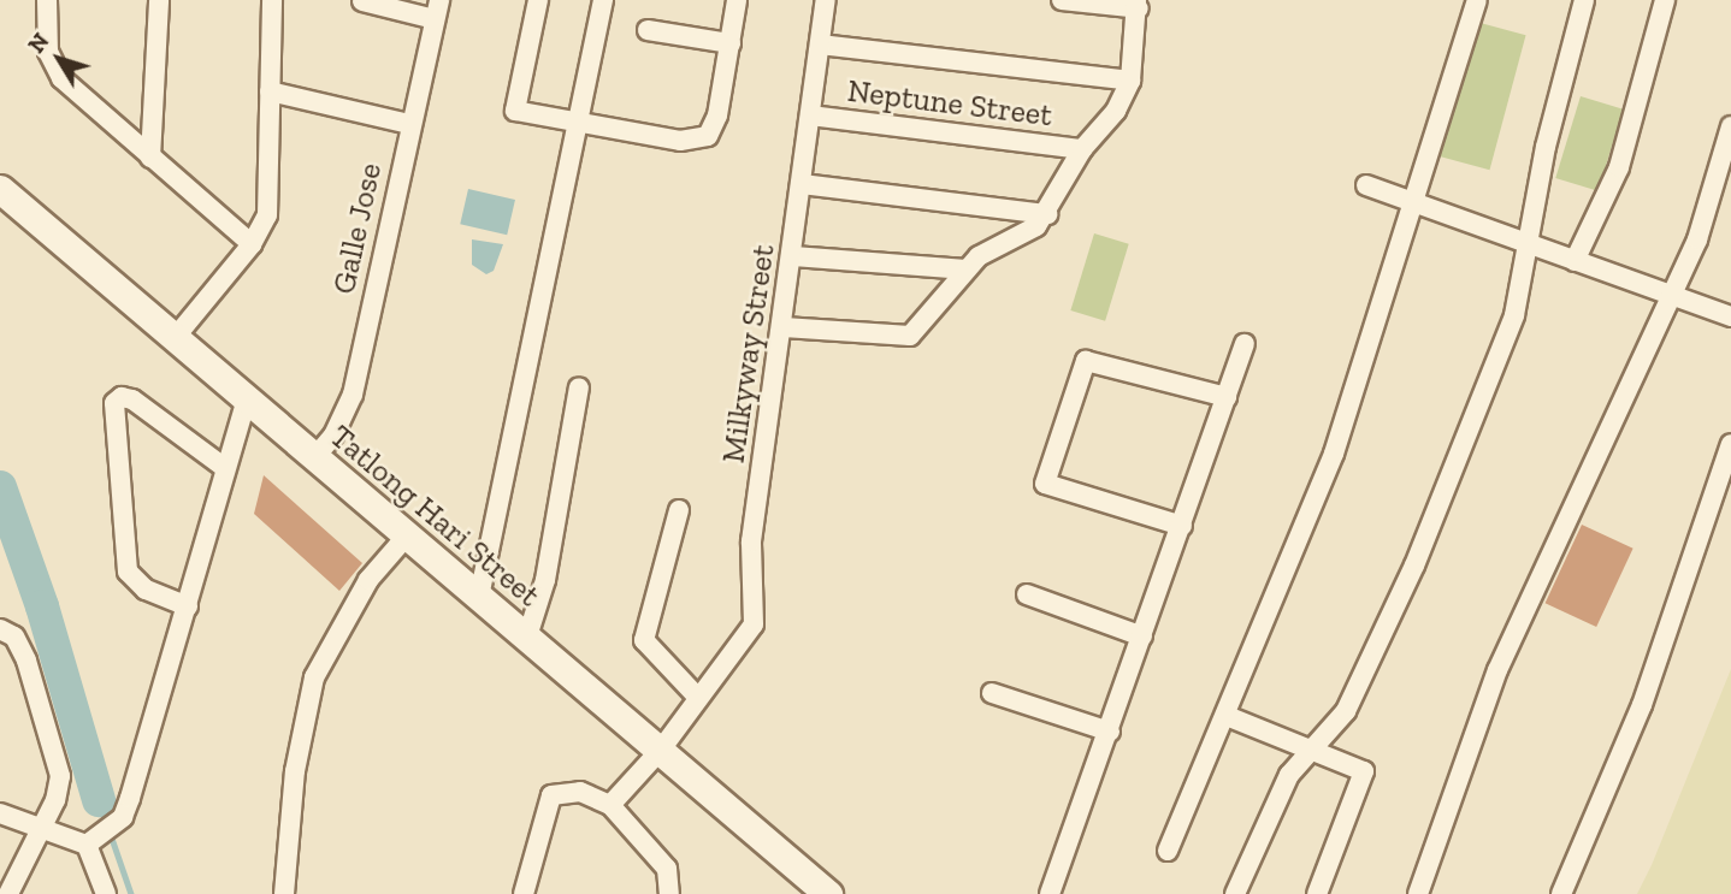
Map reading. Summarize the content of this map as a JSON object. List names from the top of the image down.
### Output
{
  "streets": {
    "street": [
      "Neptune Street",
      "Galle Jose",
      "Milkyway Street",
      "Tatlong Hari Street"
    ]
  },
  "crossings": [
    ["Neptune Street", "Milkyway Street"],
    ["Galle Jose", "Tatlong Hari Street"],
    ["Milkyway Street", "Tatlong Hari Street"]
  ],
  "north": "top left"
}
